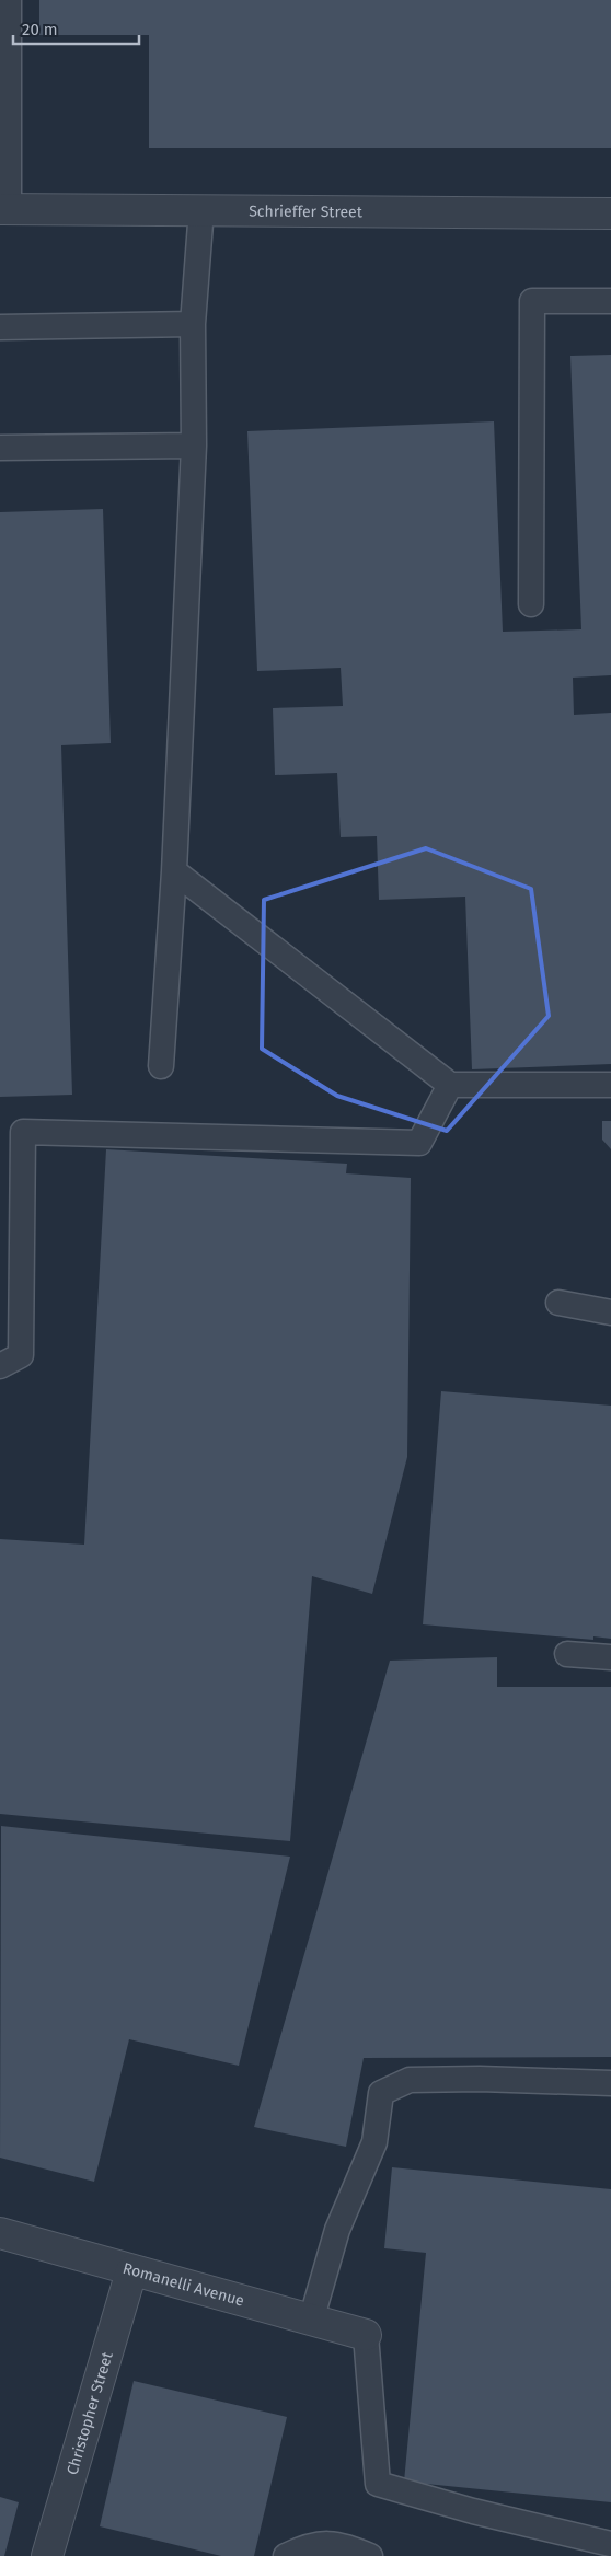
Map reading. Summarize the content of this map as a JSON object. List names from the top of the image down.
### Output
{
  "streets": {
    "street": ["Schrieffer Street", "Romanelli Avenue", "Christopher Street"]
  },
  "crossings": [
    ["Romanelli Avenue", "Christopher Street"]
  ],
  "scale_bar": "20 m"
}
